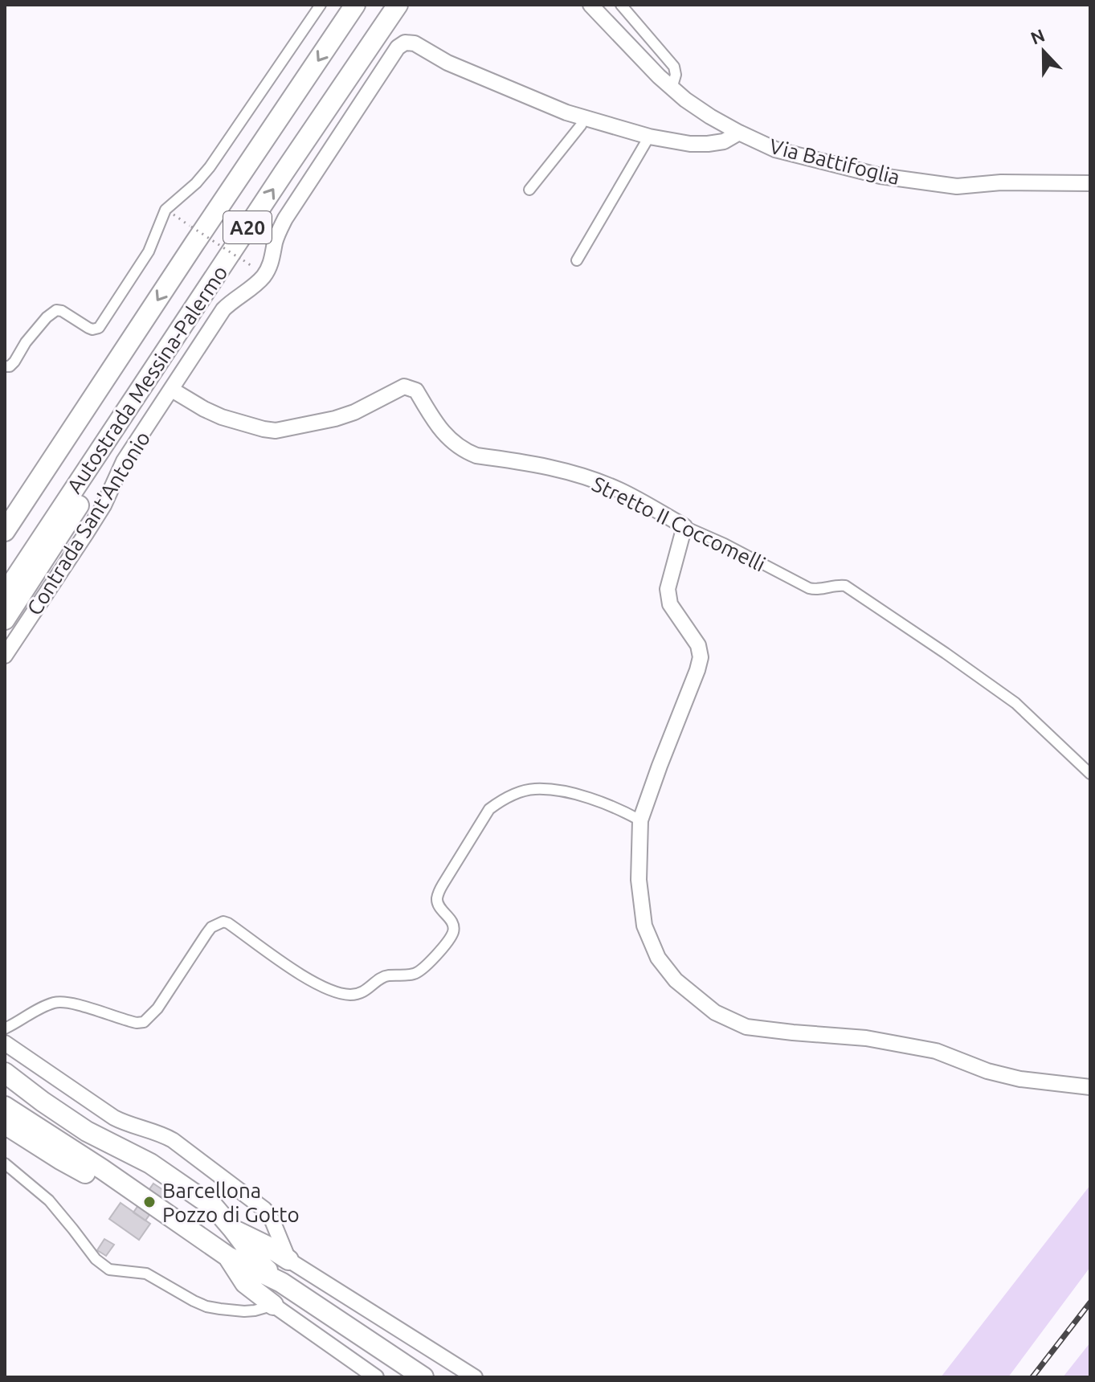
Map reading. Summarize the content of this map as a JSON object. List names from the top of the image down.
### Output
{
  "streets": {
    "highway": ["A20", "Autostrada Messina-Palermo"],
    "street": ["Via Battifoglia", "Contrada Sant'Antonio", "Stretto II Coccomelli"]
  },
  "crossings": [
    ["Contrada Sant'Antonio", "Stretto II Coccomelli"]
  ],
  "places": ["Barcellona Pozzo di Gotto"],
  "north": "top"
}
